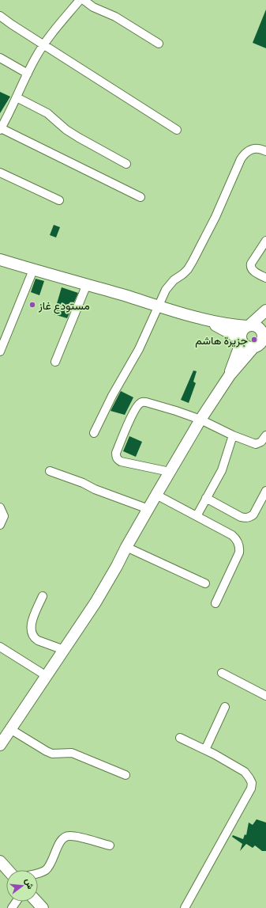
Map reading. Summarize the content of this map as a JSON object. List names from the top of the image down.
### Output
{
  "places": ["مستودع غاز", "جزيرة هاشم"],
  "north": "right"
}
